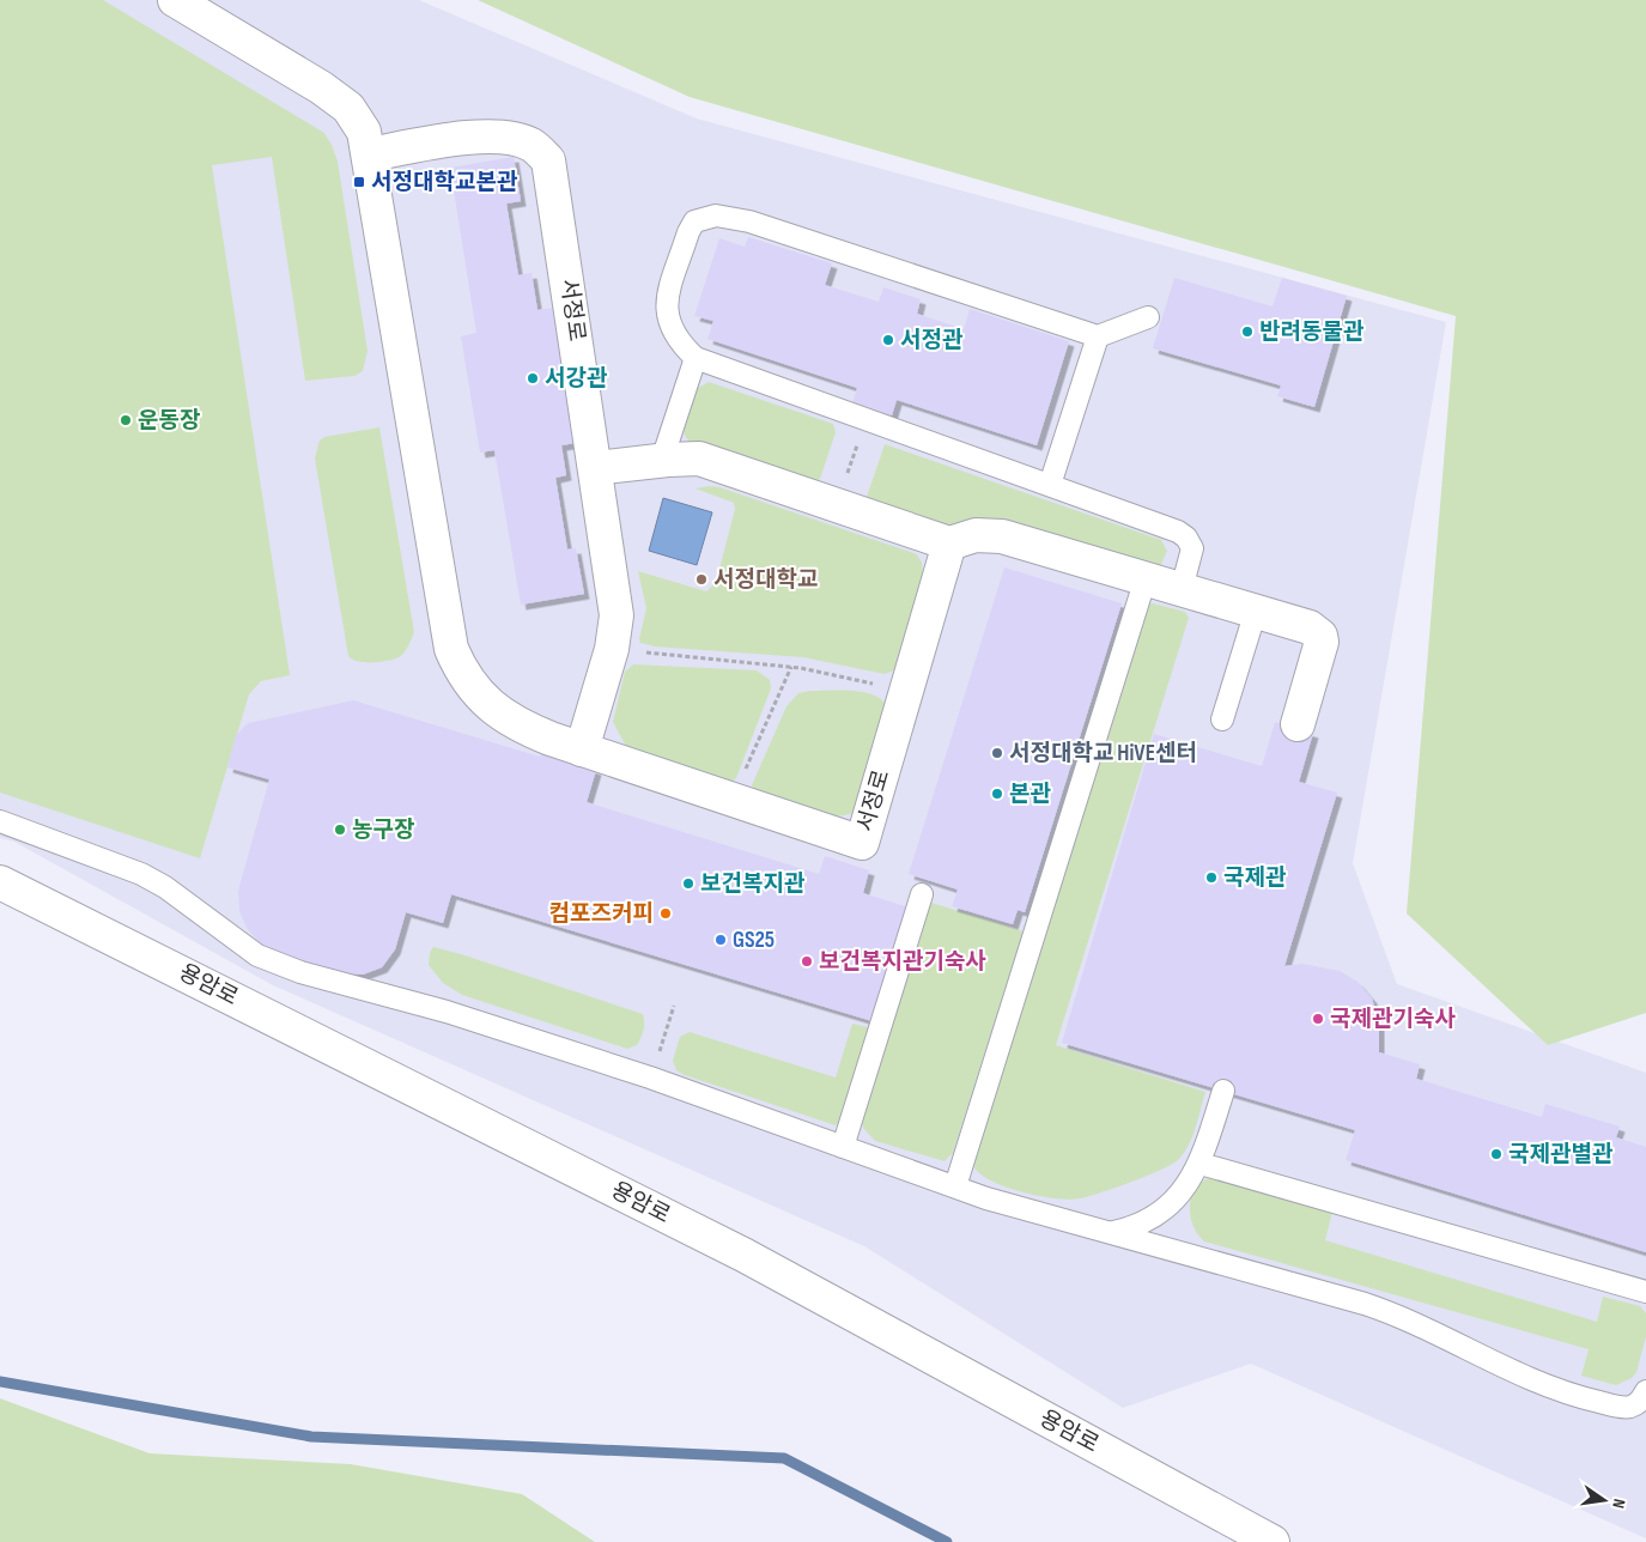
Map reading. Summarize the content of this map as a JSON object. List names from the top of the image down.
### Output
{
  "streets": {
    "street": ["서정로", "용암로"]
  },
  "places": {
    "transit": ["서정대학교본관"],
    "other": [
      "반려동물관",
      "서정관",
      "서강관",
      "운동장",
      "서정대학교",
      "서정대학교 HiVE센터",
      "본관",
      "농구장",
      "국제관",
      "보건복지관",
      "컴포즈커피",
      "GS25",
      "보건복지관기숙사",
      "국제관기숙사",
      "국제관별관"
    ]
  },
  "north": "right"
}
